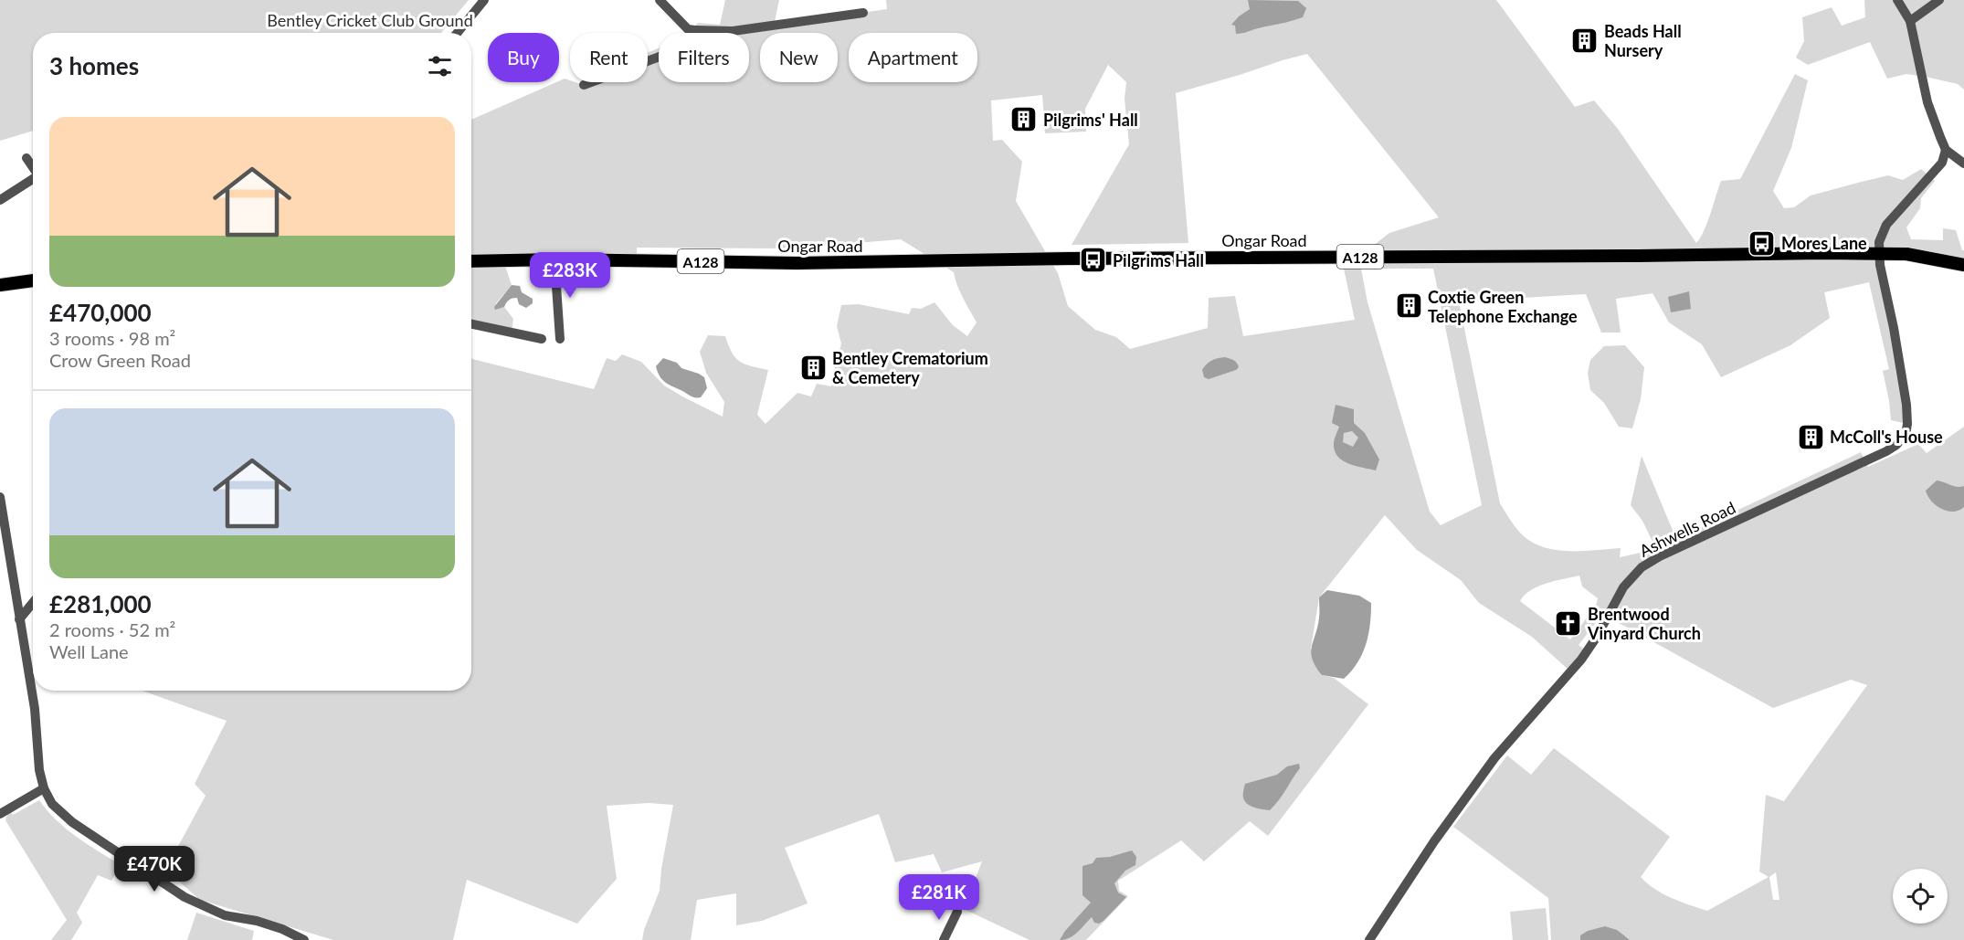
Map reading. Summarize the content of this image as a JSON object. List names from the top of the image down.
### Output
{
  "streets": {
    "main road": ["Ongar Road", "A128"],
    "street": ["Ashwells Road"]
  },
  "crossings": [
    ["Ongar Road", "Ashwells Road"]
  ],
  "parks": ["Bentley Cricket Club Ground"],
  "places": {
    "building": [
      "Beads Hall Nursery",
      "Pilgrims' Hall",
      "Coxtie Green Telephone Exchange",
      "Bentley Crematorium & Cemetery",
      "McColl's House"
    ],
    "bus stop": ["Mores Lane", "Pilgrims Hall"],
    "church": ["Brentwood Vinyard Church"]
  },
  "page": {
    "chip": [
      "Buy",
      "Rent",
      "Filters",
      "New",
      "Apartment"
    ],
    "heading": "3 homes",
    "list": [
      {
        "name": "£470,000",
        "note": "3 rooms · 98 m² · Crow Green Road"
      },
      {
        "name": "£281,000",
        "note": "2 rooms · 52 m² · Well Lane"
      }
    ],
    "price": ["£283K", "£470K", "£281K"]
  }
}
